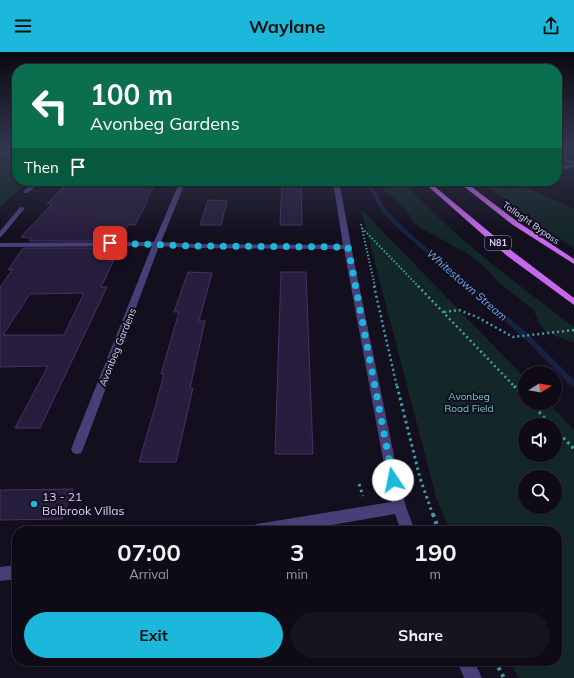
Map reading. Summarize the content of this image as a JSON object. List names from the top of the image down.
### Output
{
  "streets": {
    "main road": ["Tallaght Bypass", "N81"],
    "street": ["Avonbeg Gardens"]
  },
  "water": ["Whitestown Stream"],
  "parks": ["Avonbeg Road Field"],
  "places": ["13 - 21 Bolbrook Villas"],
  "north": "right",
  "page": {
    "header": "Waylane",
    "turn": ["100 m", "Avonbeg Gardens"],
    "then": "Then",
    "eta": [
      "07:00",
      "Arrival",
      "3",
      "min",
      "190",
      "m"
    ],
    "buttons": ["Exit", "Share"]
  }
}
